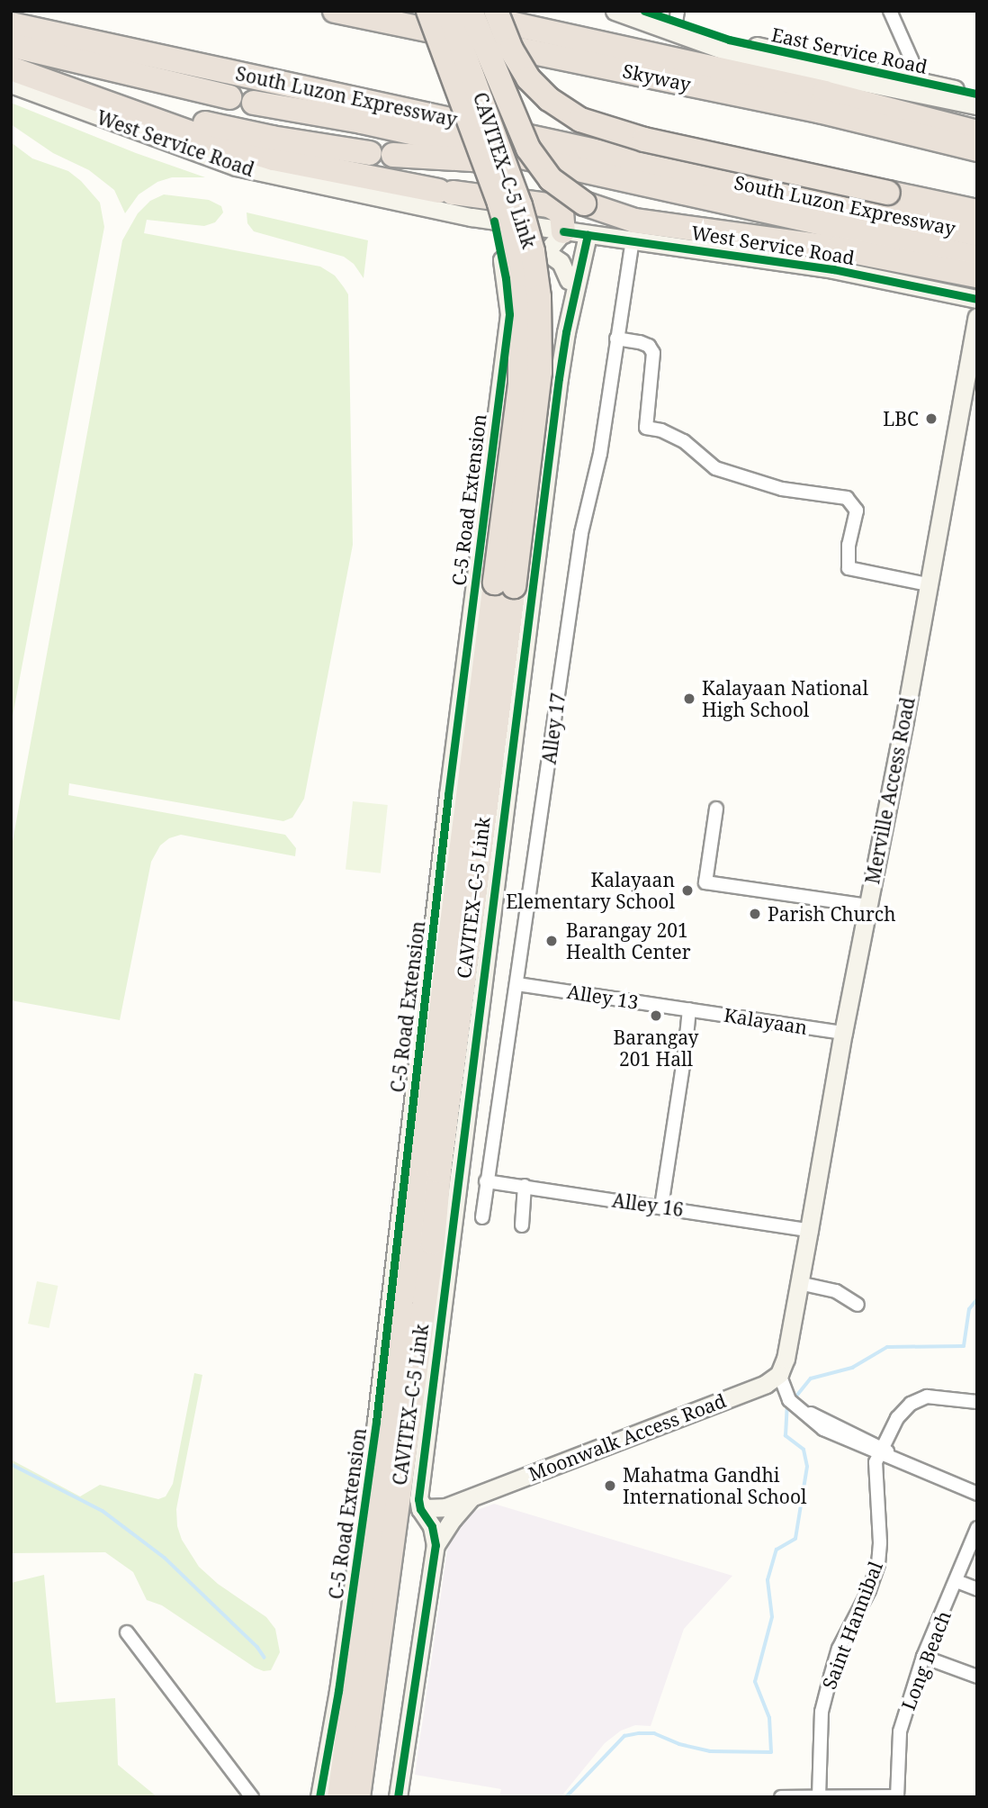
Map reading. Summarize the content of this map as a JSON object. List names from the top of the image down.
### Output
{
  "streets": {
    "highway": ["Skyway", "South Luzon Expressway", "CAVITEX–C-5 Link"],
    "main road": [
      "East Service Road",
      "West Service Road",
      "C-5 Road Extension",
      "Merville Access Road",
      "Moonwalk Access Road"
    ],
    "street": [
      "Alley 17",
      "Alley 13",
      "Kalayaan",
      "Alley 16",
      "Saint Hannibal",
      "Long Beach"
    ]
  },
  "crossings": [
    ["Skyway", "CAVITEX–C-5 Link"],
    ["West Service Road", "C-5 Road Extension"],
    ["West Service Road", "Alley 17"],
    ["Alley 17", "Alley 13"],
    ["Alley 17", "Alley 16"],
    ["Merville Access Road", "Kalayaan"],
    ["Merville Access Road", "Alley 16"],
    ["Merville Access Road", "Moonwalk Access Road"],
    ["Alley 13", "Kalayaan"]
  ],
  "places": [
    "LBC",
    "Kalayaan National High School",
    "Kalayaan Elementary School",
    "Parish Church",
    "Barangay 201 Health Center",
    "Barangay 201 Hall",
    "Mahatma Gandhi International School"
  ]
}
